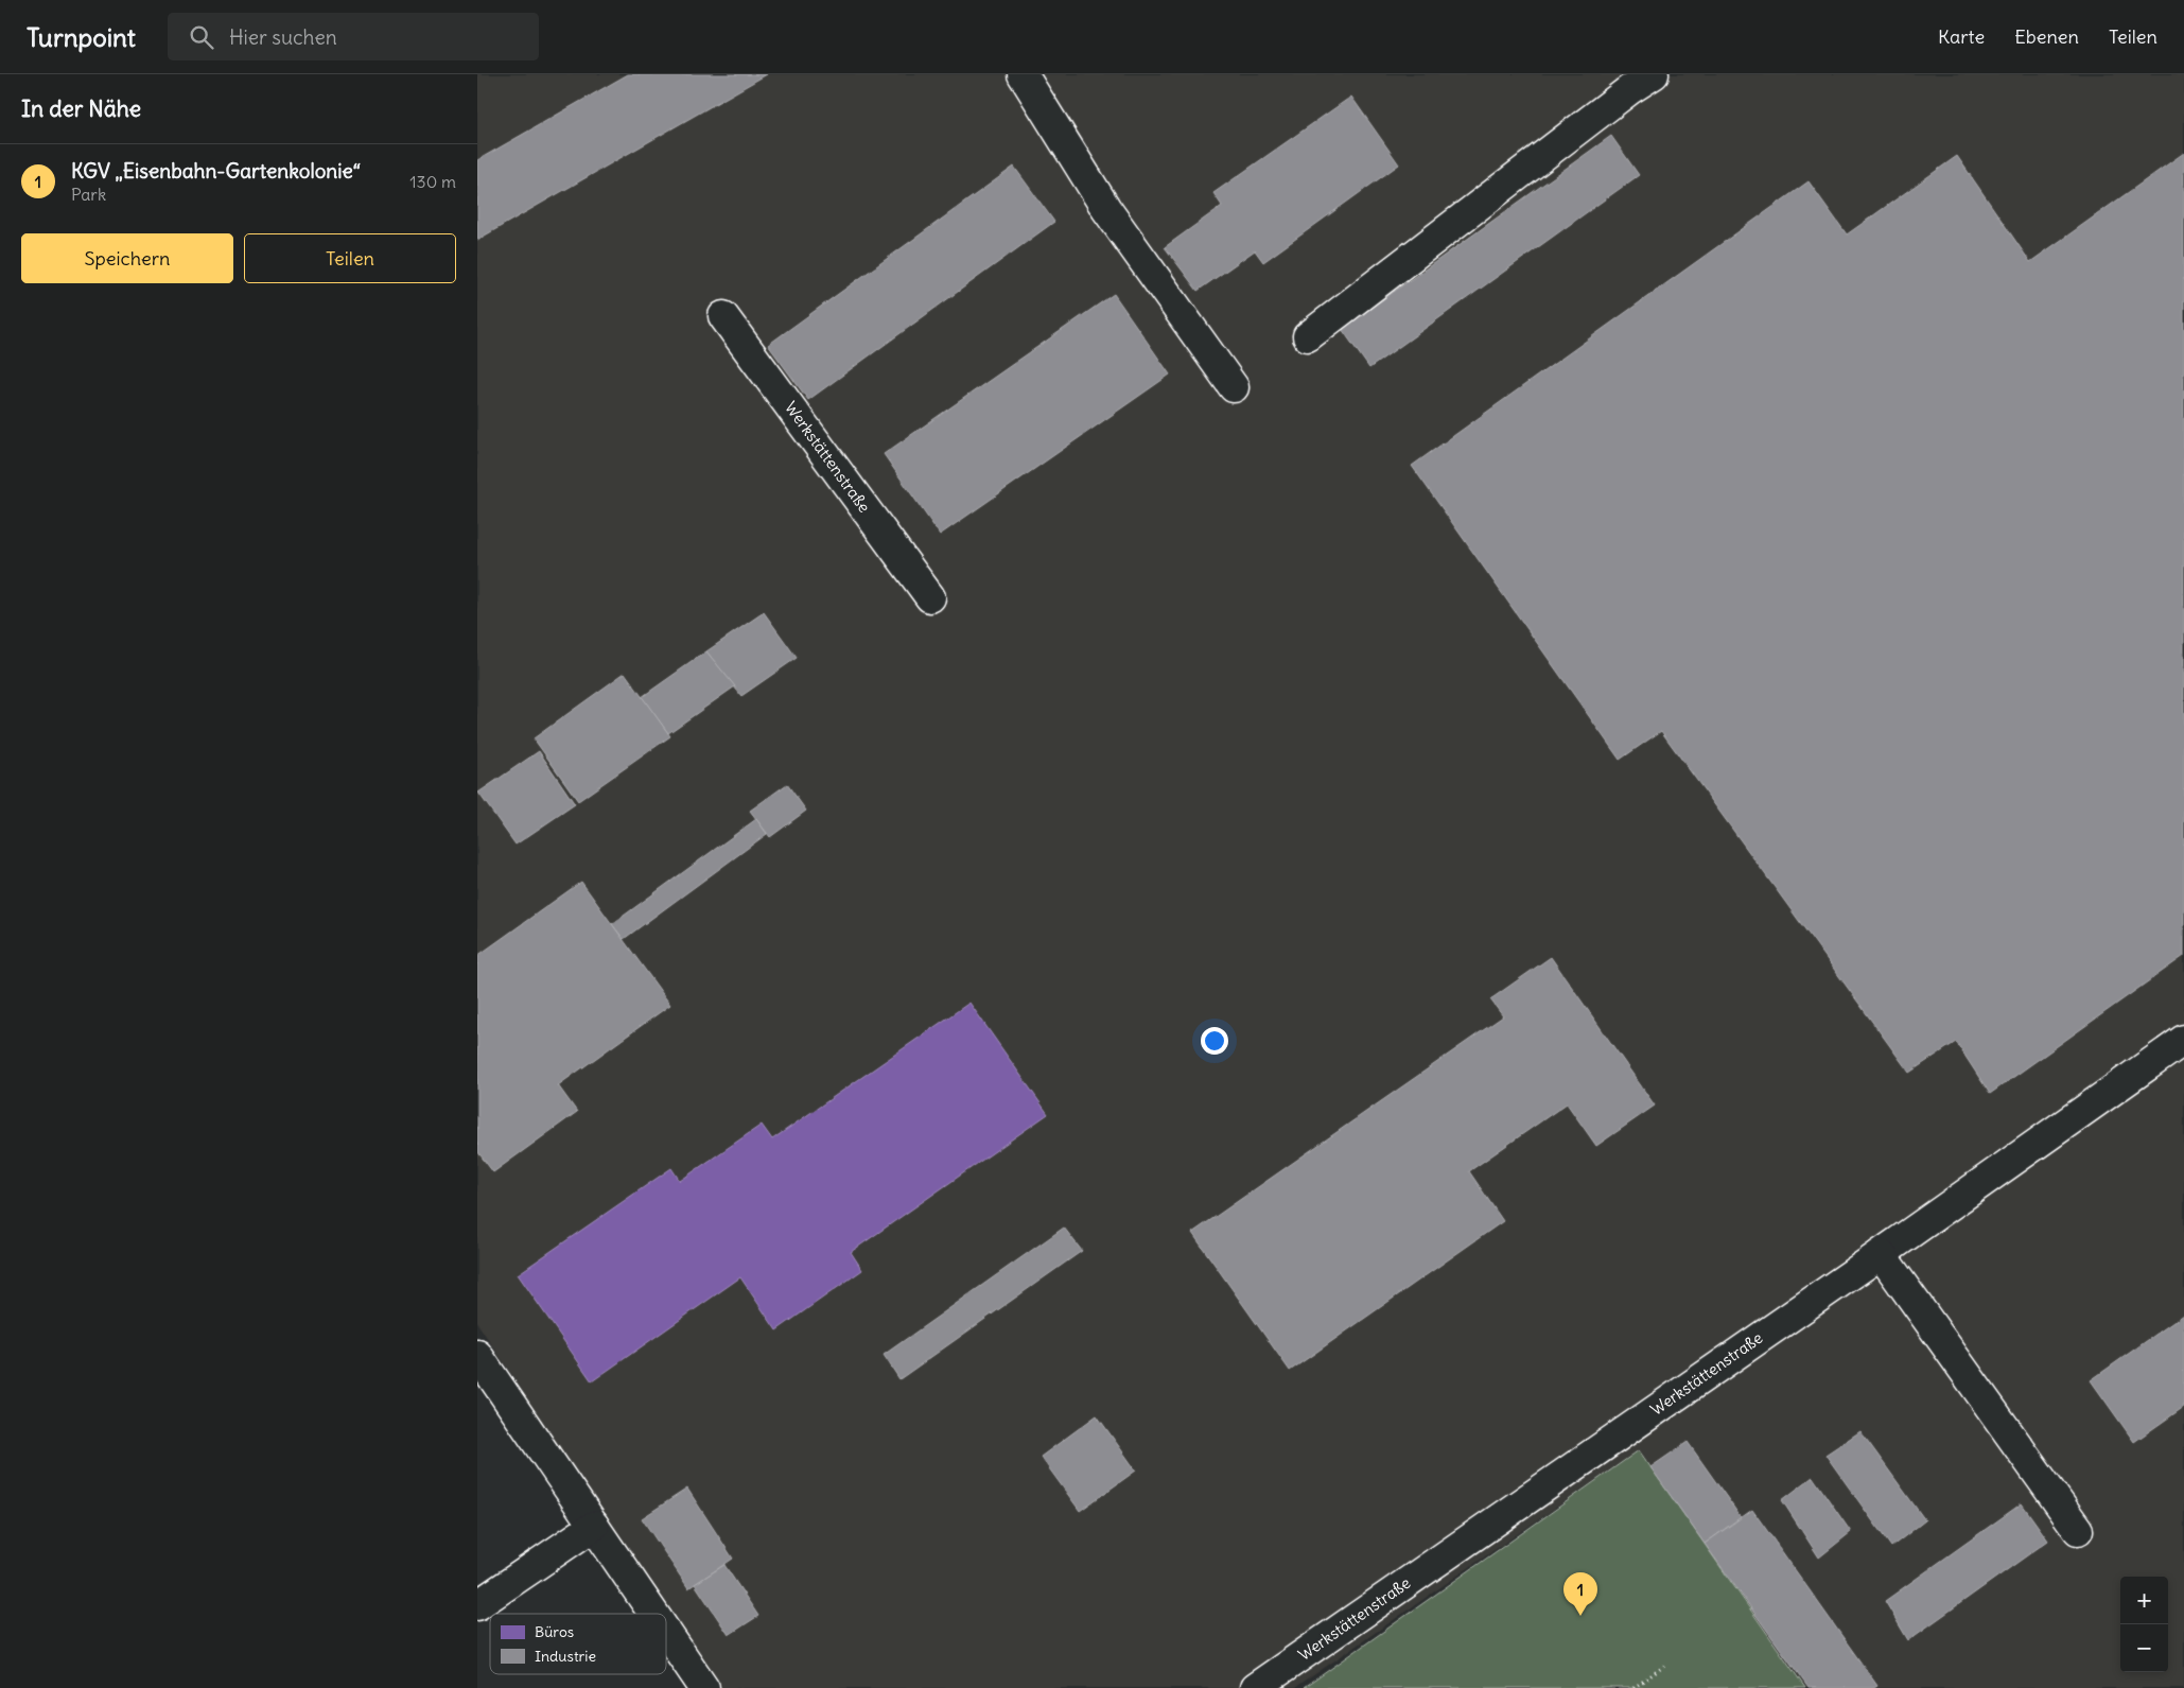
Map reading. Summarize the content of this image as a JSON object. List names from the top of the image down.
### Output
{
  "streets": {
    "street": ["Werkstättenstraße"]
  },
  "legend": ["Büros", "Industrie"],
  "page": {
    "header": "Turnpoint",
    "search": "Hier suchen",
    "nav": ["Karte", "Ebenen", "Teilen"],
    "heading": "In der Nähe",
    "list": [
      {
        "mark": "1",
        "name": "KGV „Eisenbahn-Gartenkolonie“",
        "note": "Park",
        "value": "130 m"
      }
    ],
    "buttons": ["Speichern", "Teilen"],
    "pins": "1",
    "map_buttons": ["+", "−"]
  }
}
